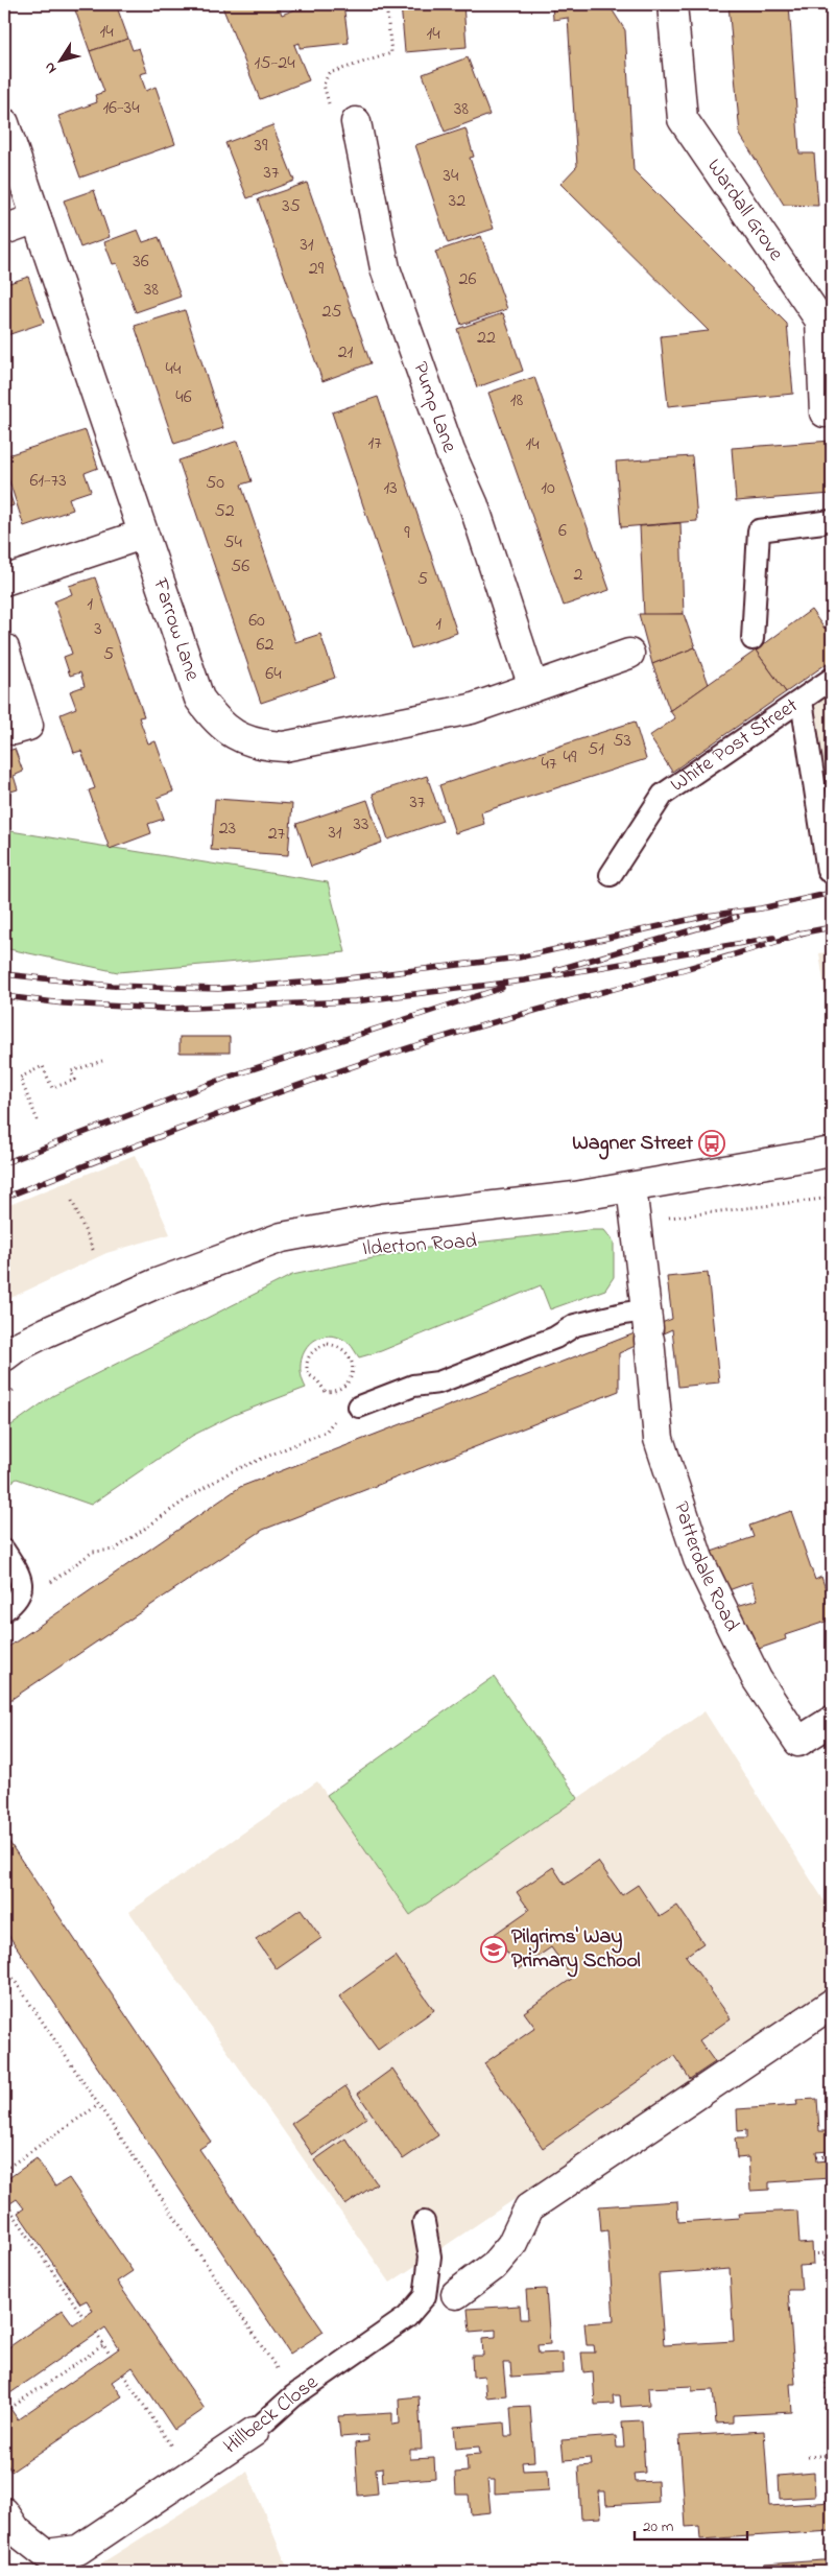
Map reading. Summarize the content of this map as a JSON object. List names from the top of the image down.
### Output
{
  "streets": {
    "street": [
      "Wardall Grove",
      "Pump Lane",
      "Farrow Lane",
      "Ilderton Road",
      "Patterdale Road",
      "Hillbeck Close"
    ],
    "lane": ["White Post Street"]
  },
  "crossings": [
    ["Pump Lane", "Farrow Lane"],
    ["Ilderton Road", "Patterdale Road"]
  ],
  "places": {
    "bus stop": ["Wagner Street"],
    "school or university": ["Pilgrims' Way Primary School"]
  },
  "house_numbers": [
    "14",
    "14",
    "15-24",
    "16-34",
    "38",
    "39",
    "37",
    "34",
    "32",
    "35",
    "31",
    "36",
    "29",
    "26",
    "38",
    "25",
    "22",
    "21",
    "44",
    "46",
    "18",
    "17",
    "14",
    "61-73",
    "50",
    "13",
    "10",
    "52",
    "6",
    "9",
    "54",
    "56",
    "2",
    "5",
    "1",
    "60",
    "1",
    "3",
    "62",
    "5",
    "64",
    "53",
    "51",
    "49",
    "47",
    "37",
    "33",
    "23",
    "31",
    "27"
  ],
  "scale_bar": "20 m",
  "north": "bottom left"
}
